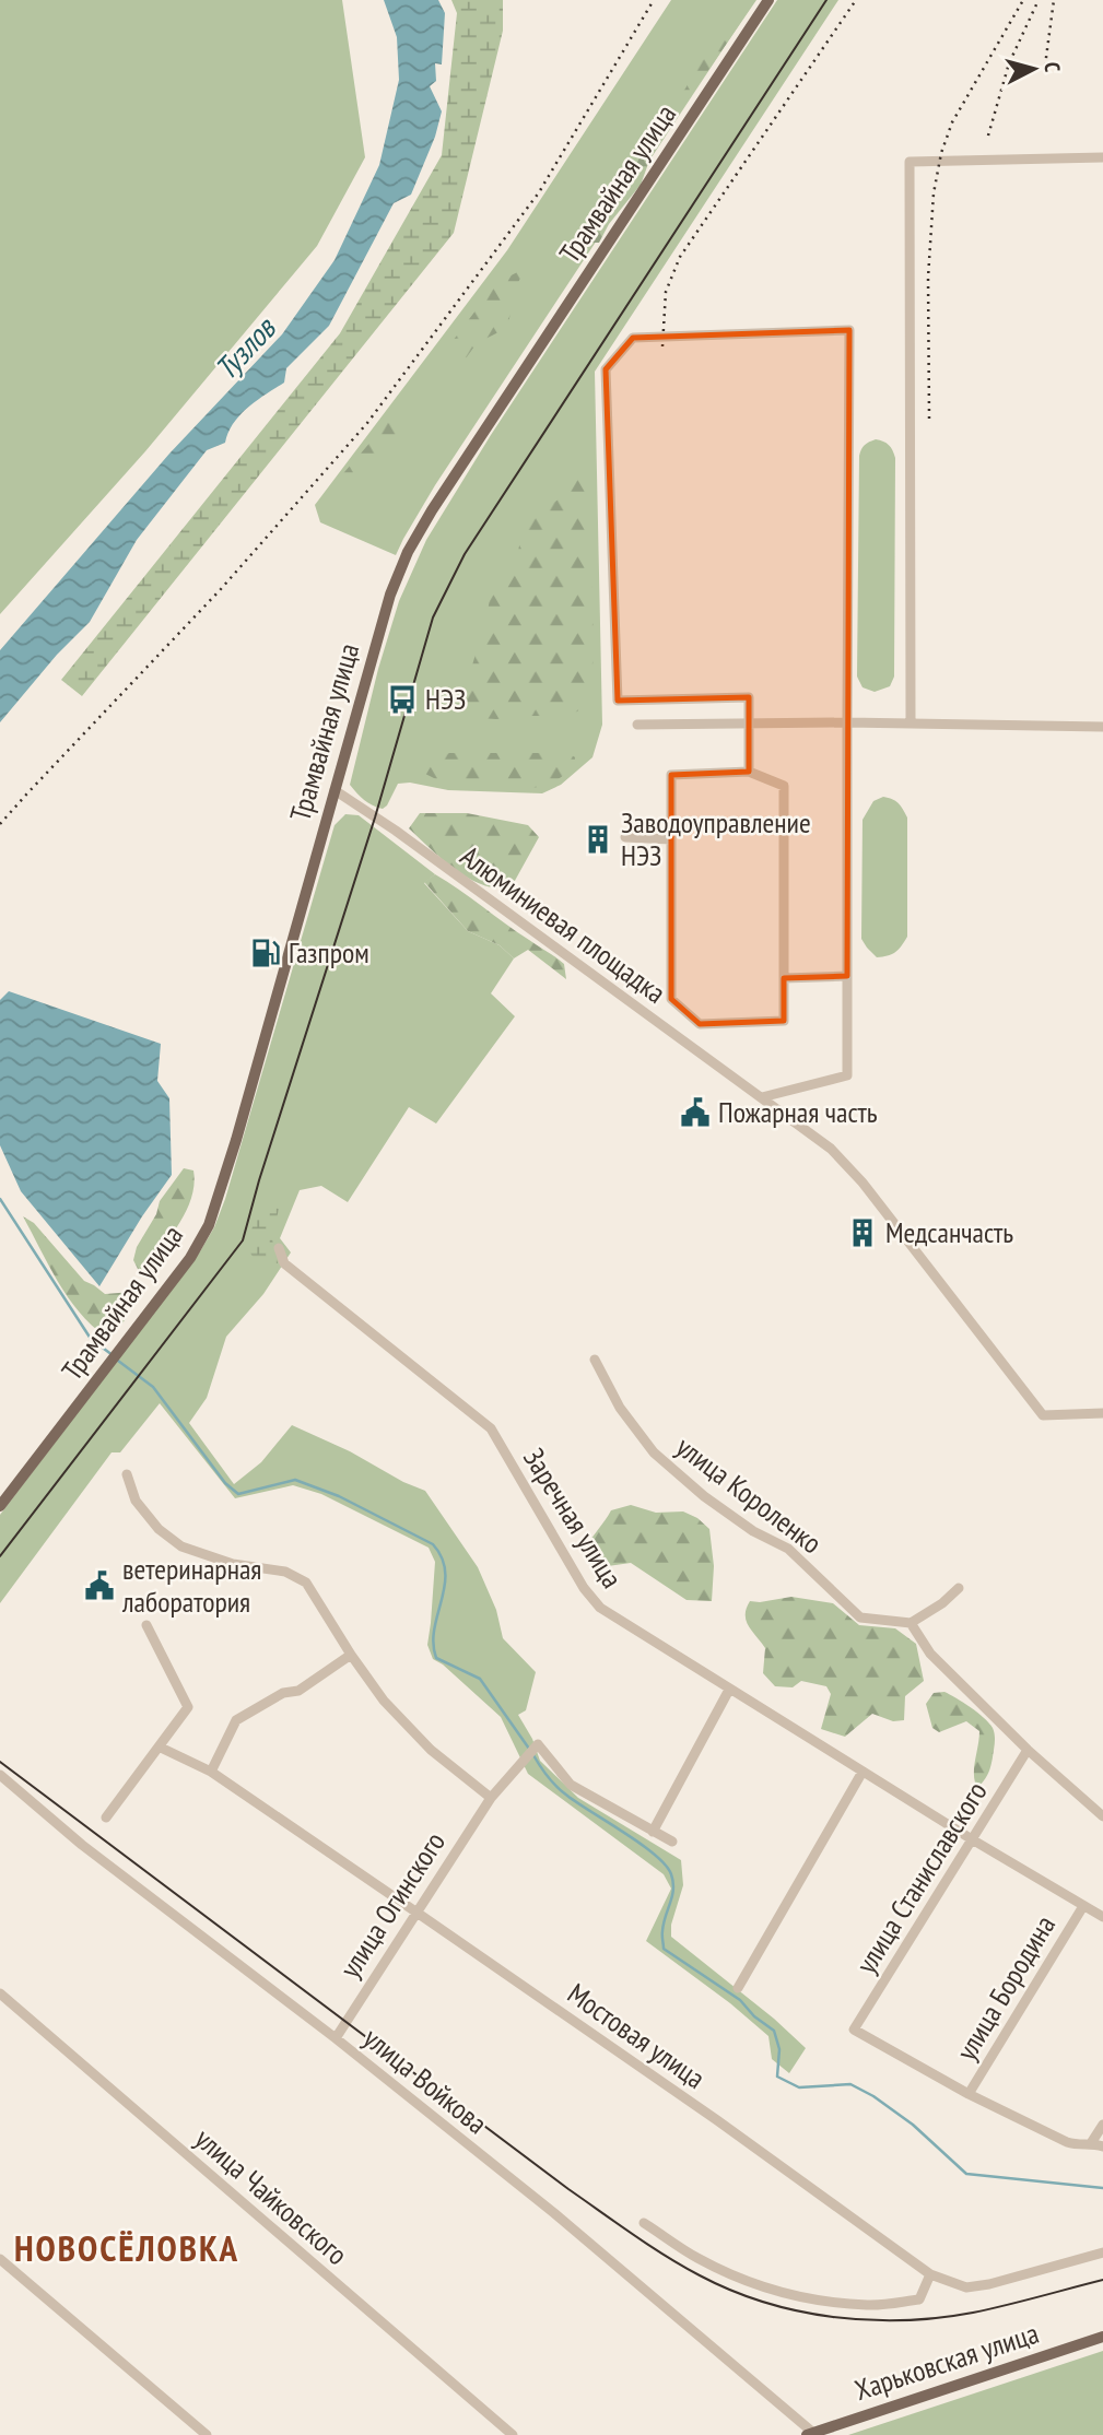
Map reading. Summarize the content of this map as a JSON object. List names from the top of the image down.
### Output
{
  "streets": {
    "main road": ["Трамвайная улица", "Харьковская улица"],
    "street": [
      "Алюминиевая площадка",
      "улица Короленко",
      "Заречная улица",
      "улица Станиславского",
      "улица Огинского",
      "улица Бородина",
      "Мостовая улица",
      "улица Войкова",
      "улица Чайковского"
    ]
  },
  "crossings": [
    ["Трамвайная улица", "Алюминиевая площадка"],
    ["Заречная улица", "улица Станиславского"],
    ["Заречная улица", "улица Бородина"],
    ["улица Станиславского", "улица Бородина"],
    ["улица Огинского", "Мостовая улица"],
    ["улица Огинского", "улица Войкова"],
    ["улица Войкова", "Харьковская улица"]
  ],
  "districts": ["НОВОСЁЛОВКА"],
  "water": ["Тузлов"],
  "places": {
    "bus stop": ["НЭЗ"],
    "building": ["Заводоуправление НЭЗ", "Медсанчасть"],
    "fuel station": ["Газпром"],
    "public building": ["Пожарная часть", "ветеринарная лаборатория"]
  },
  "north": "right"
}
